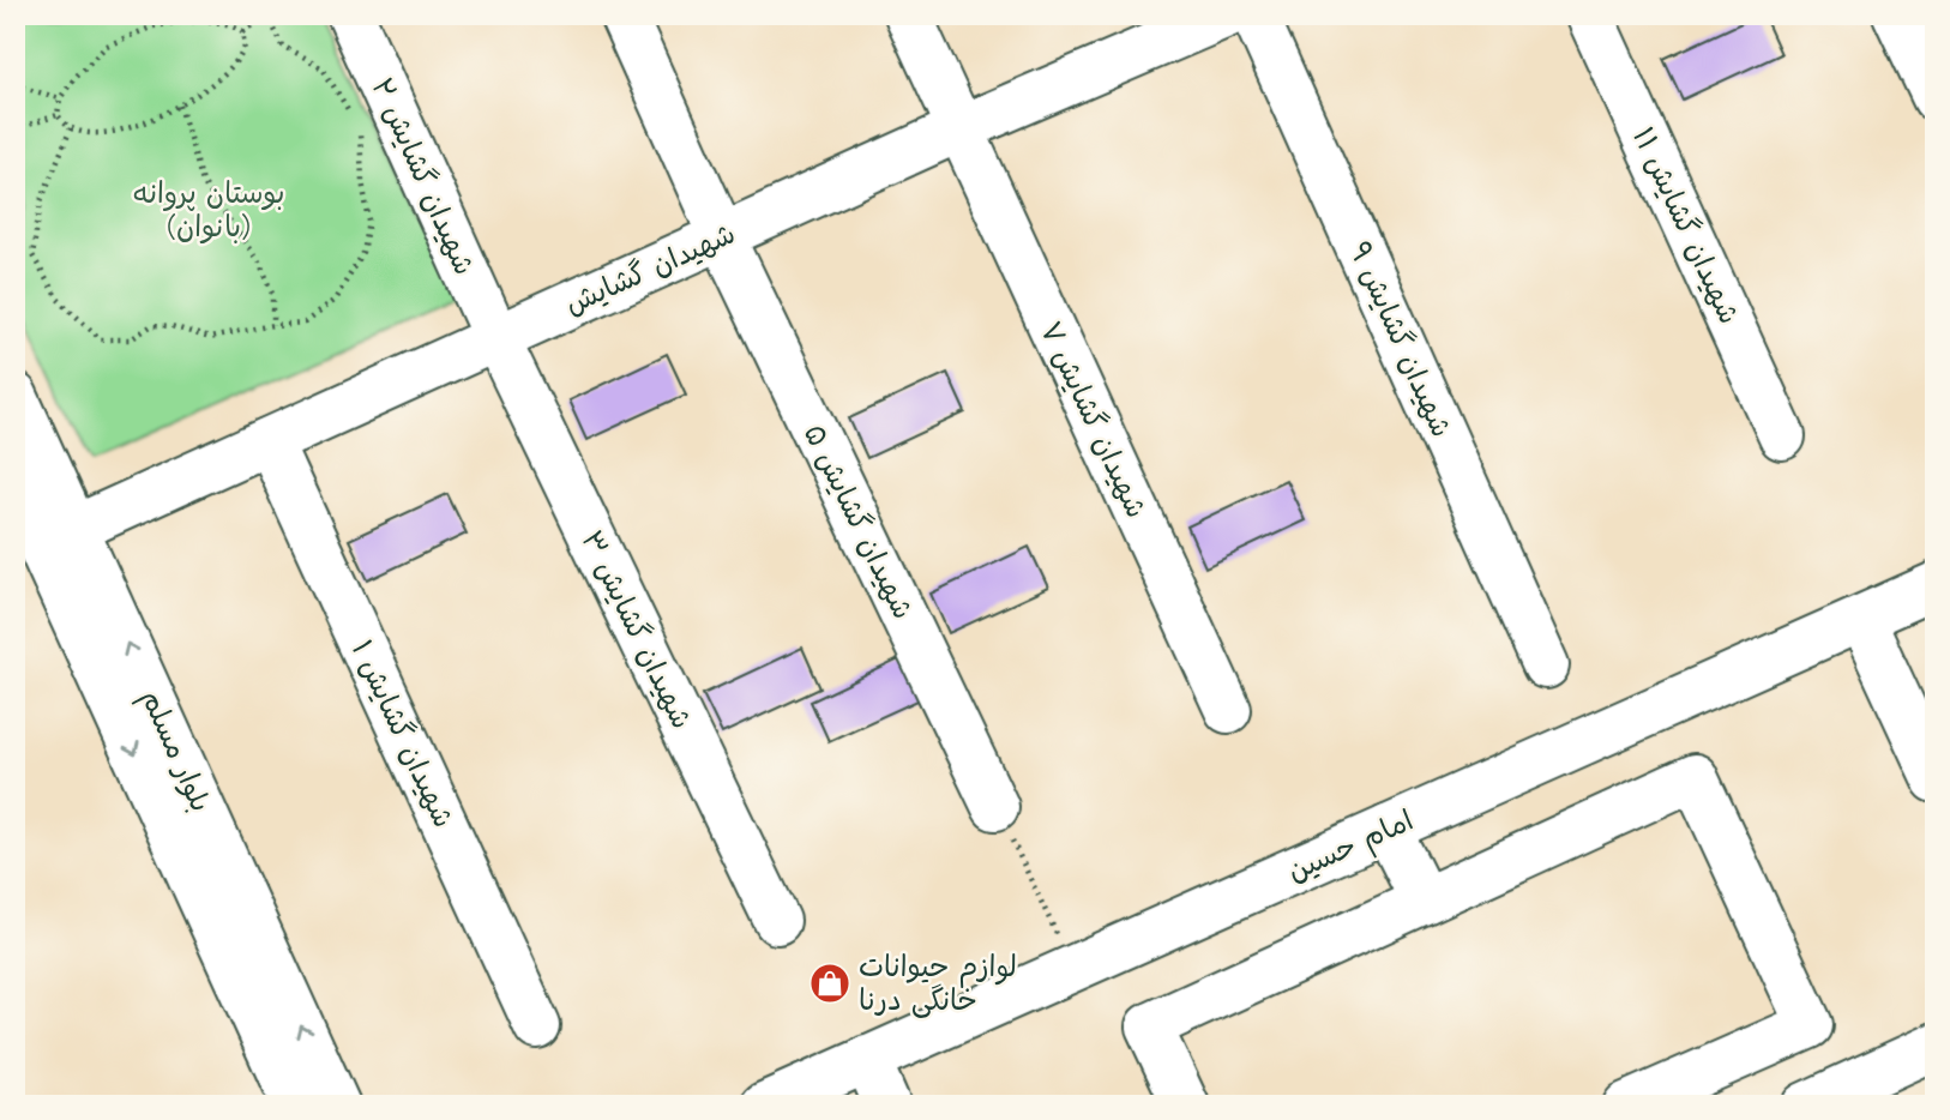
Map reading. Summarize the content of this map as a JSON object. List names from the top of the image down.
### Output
{
  "streets": {
    "street": [
      "شهیدان گشایش ۲",
      "شهیدان گشایش ۱۱",
      "شهیدان گشایش",
      "شهیدان گشایش ۹",
      "شهیدان گشایش ۷",
      "شهیدان گشایش ۵",
      "شهیدان گشایش ۳",
      "شهیدان گشایش ۱",
      "بلوار مسلم",
      "امام حسین"
    ]
  },
  "crossings": [
    ["شهیدان گشایش ۲", "شهیدان گشایش"],
    ["شهیدان گشایش ۲", "شهیدان گشایش ۳"],
    ["شهیدان گشایش", "شهیدان گشایش ۷"],
    ["شهیدان گشایش", "شهیدان گشایش ۵"],
    ["شهیدان گشایش", "شهیدان گشایش ۳"],
    ["شهیدان گشایش", "شهیدان گشایش ۱"],
    ["شهیدان گشایش", "بلوار مسلم"]
  ],
  "parks": ["بوستان پروانه (بانوان)"],
  "places": {
    "shop": ["لوازم حیوانات خانگی درنا"]
  }
}
